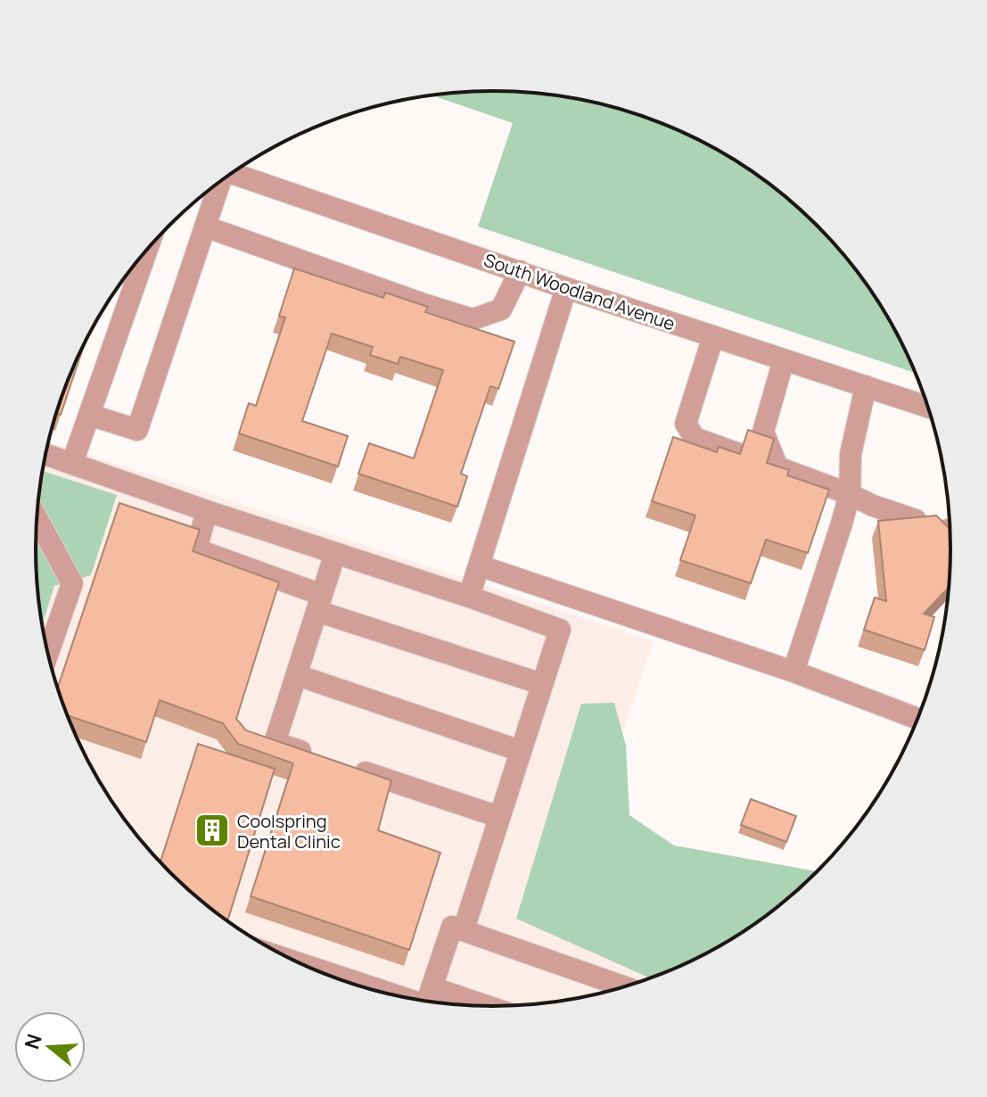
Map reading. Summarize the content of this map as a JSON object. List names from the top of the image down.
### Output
{
  "streets": {
    "street": ["South Woodland Avenue"]
  },
  "places": {
    "building": ["Coolspring Dental Clinic"]
  },
  "north": "left"
}
